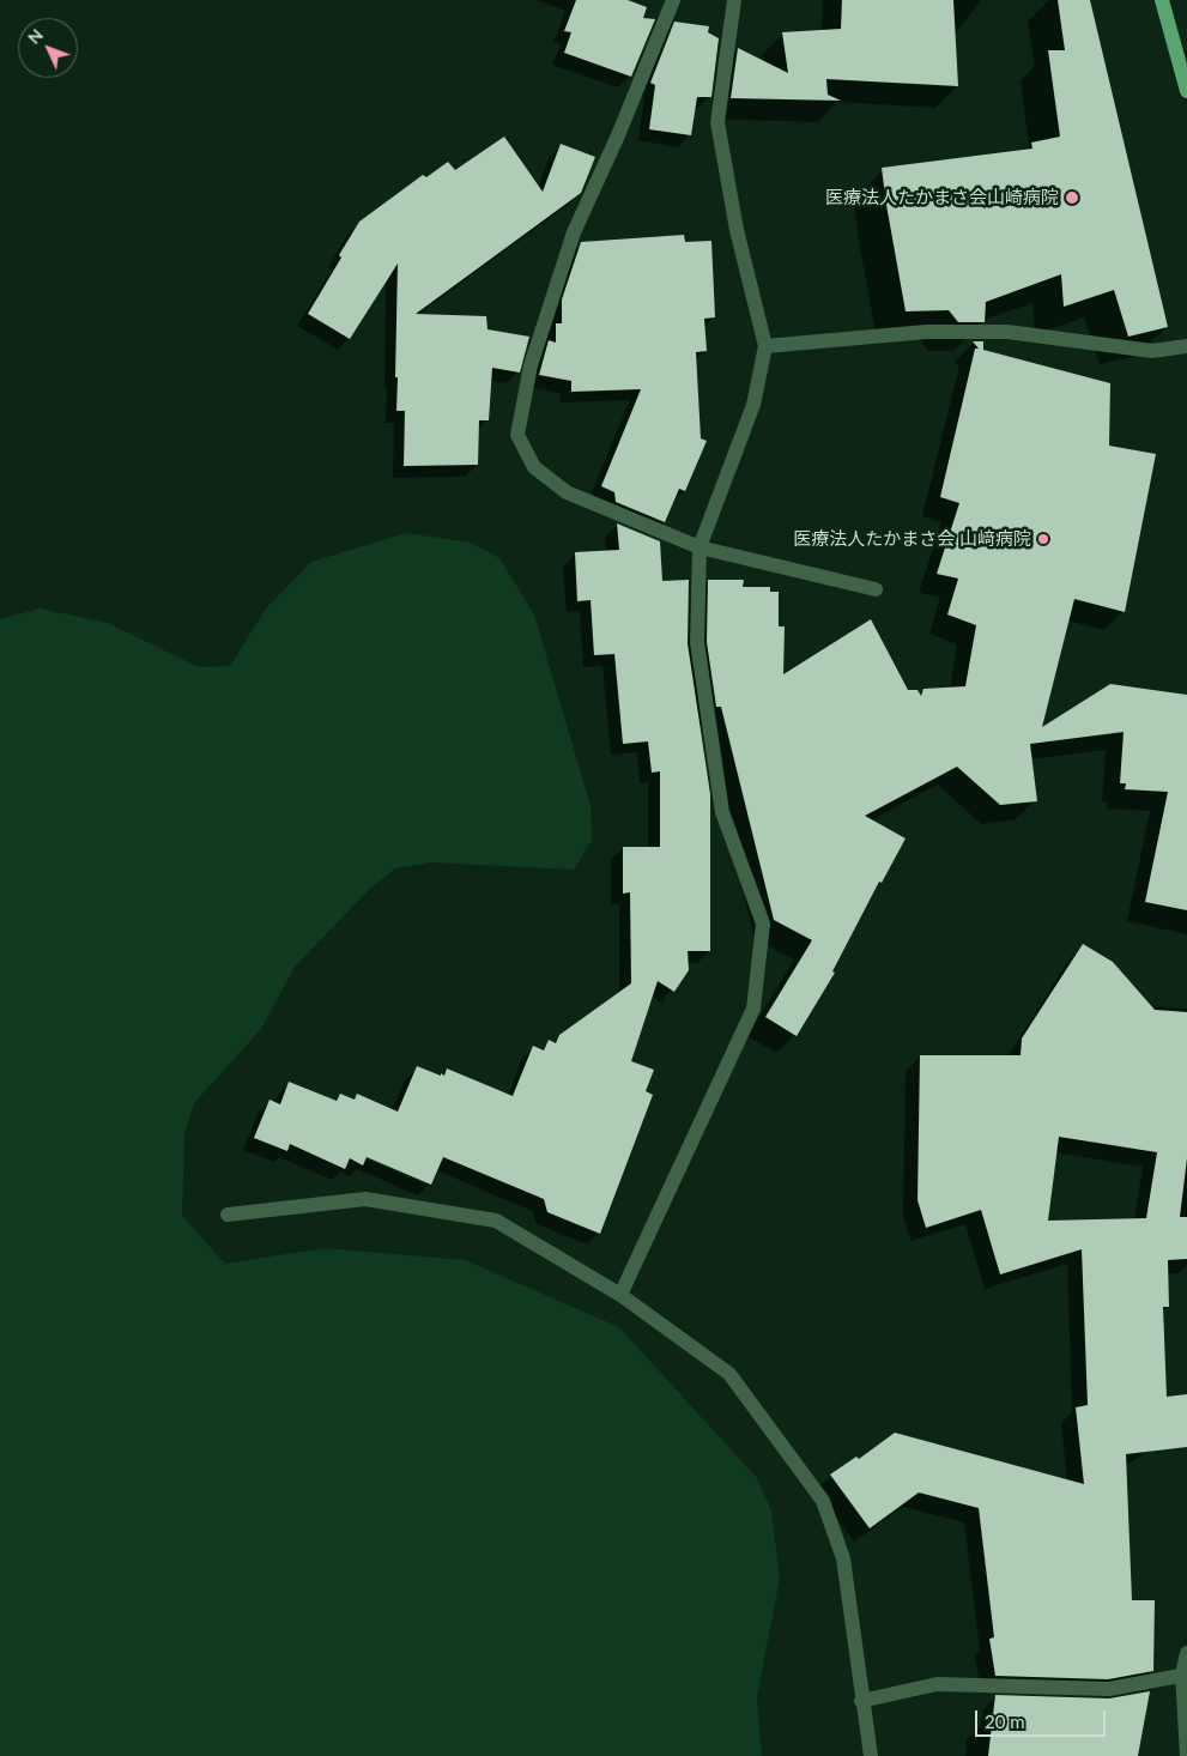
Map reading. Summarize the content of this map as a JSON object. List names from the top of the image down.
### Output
{
  "places": ["医療法人たかまさ会山崎病院", "医療法人たかまさ会 山﨑病院"],
  "scale_bar": "20 m",
  "north": "top left"
}
